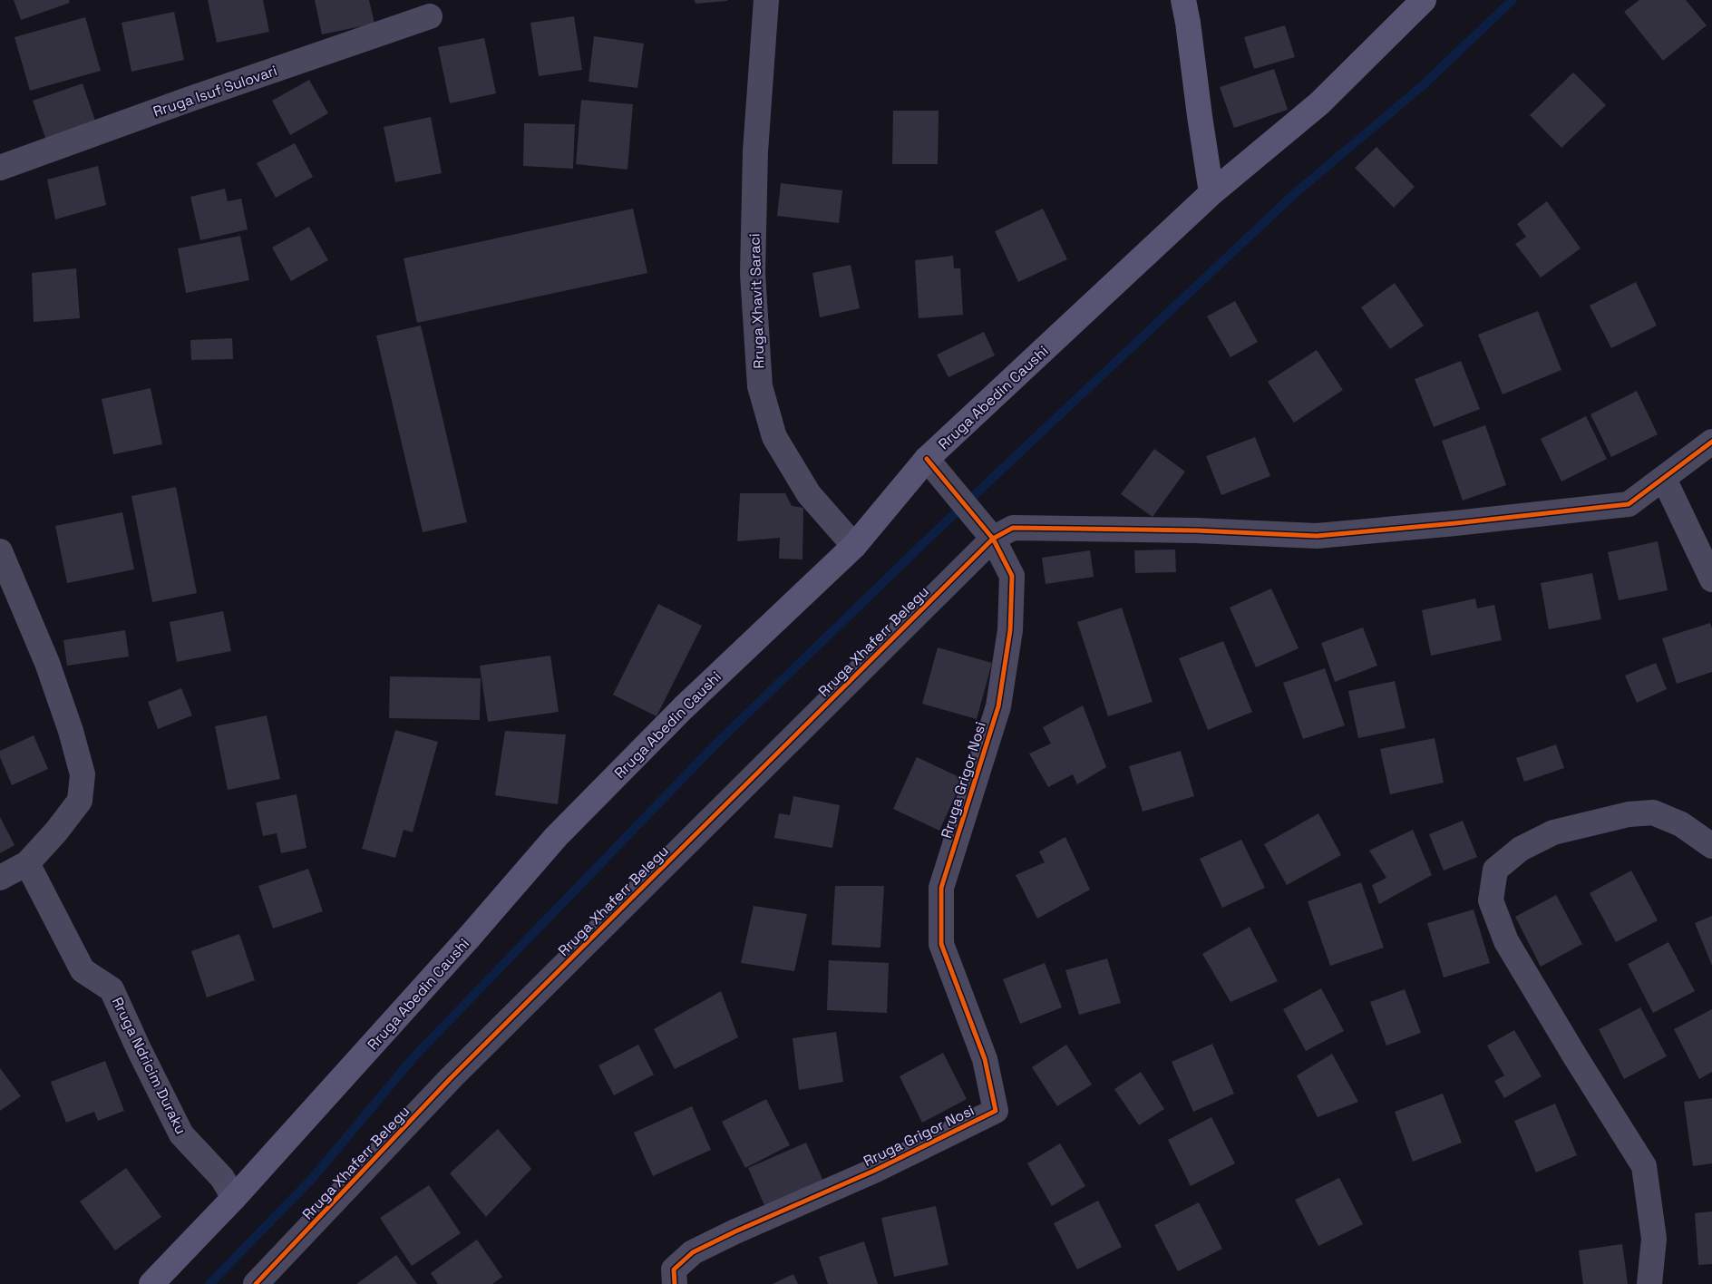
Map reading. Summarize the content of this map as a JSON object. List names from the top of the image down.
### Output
{
  "streets": {
    "main road": ["Rruga Abedin Caushi"],
    "street": [
      "Rruga Isuf Sulovari",
      "Rruga Xhavit Saraci",
      "Rruga Xhaferr Belegu",
      "Rruga Grigor Nosi",
      "Rruga Ndricim Duraku"
    ]
  },
  "crossings": [
    ["Rruga Xhavit Saraci", "Rruga Abedin Caushi"],
    ["Rruga Abedin Caushi", "Rruga Ndricim Duraku"],
    ["Rruga Xhaferr Belegu", "Rruga Grigor Nosi"]
  ]
}
